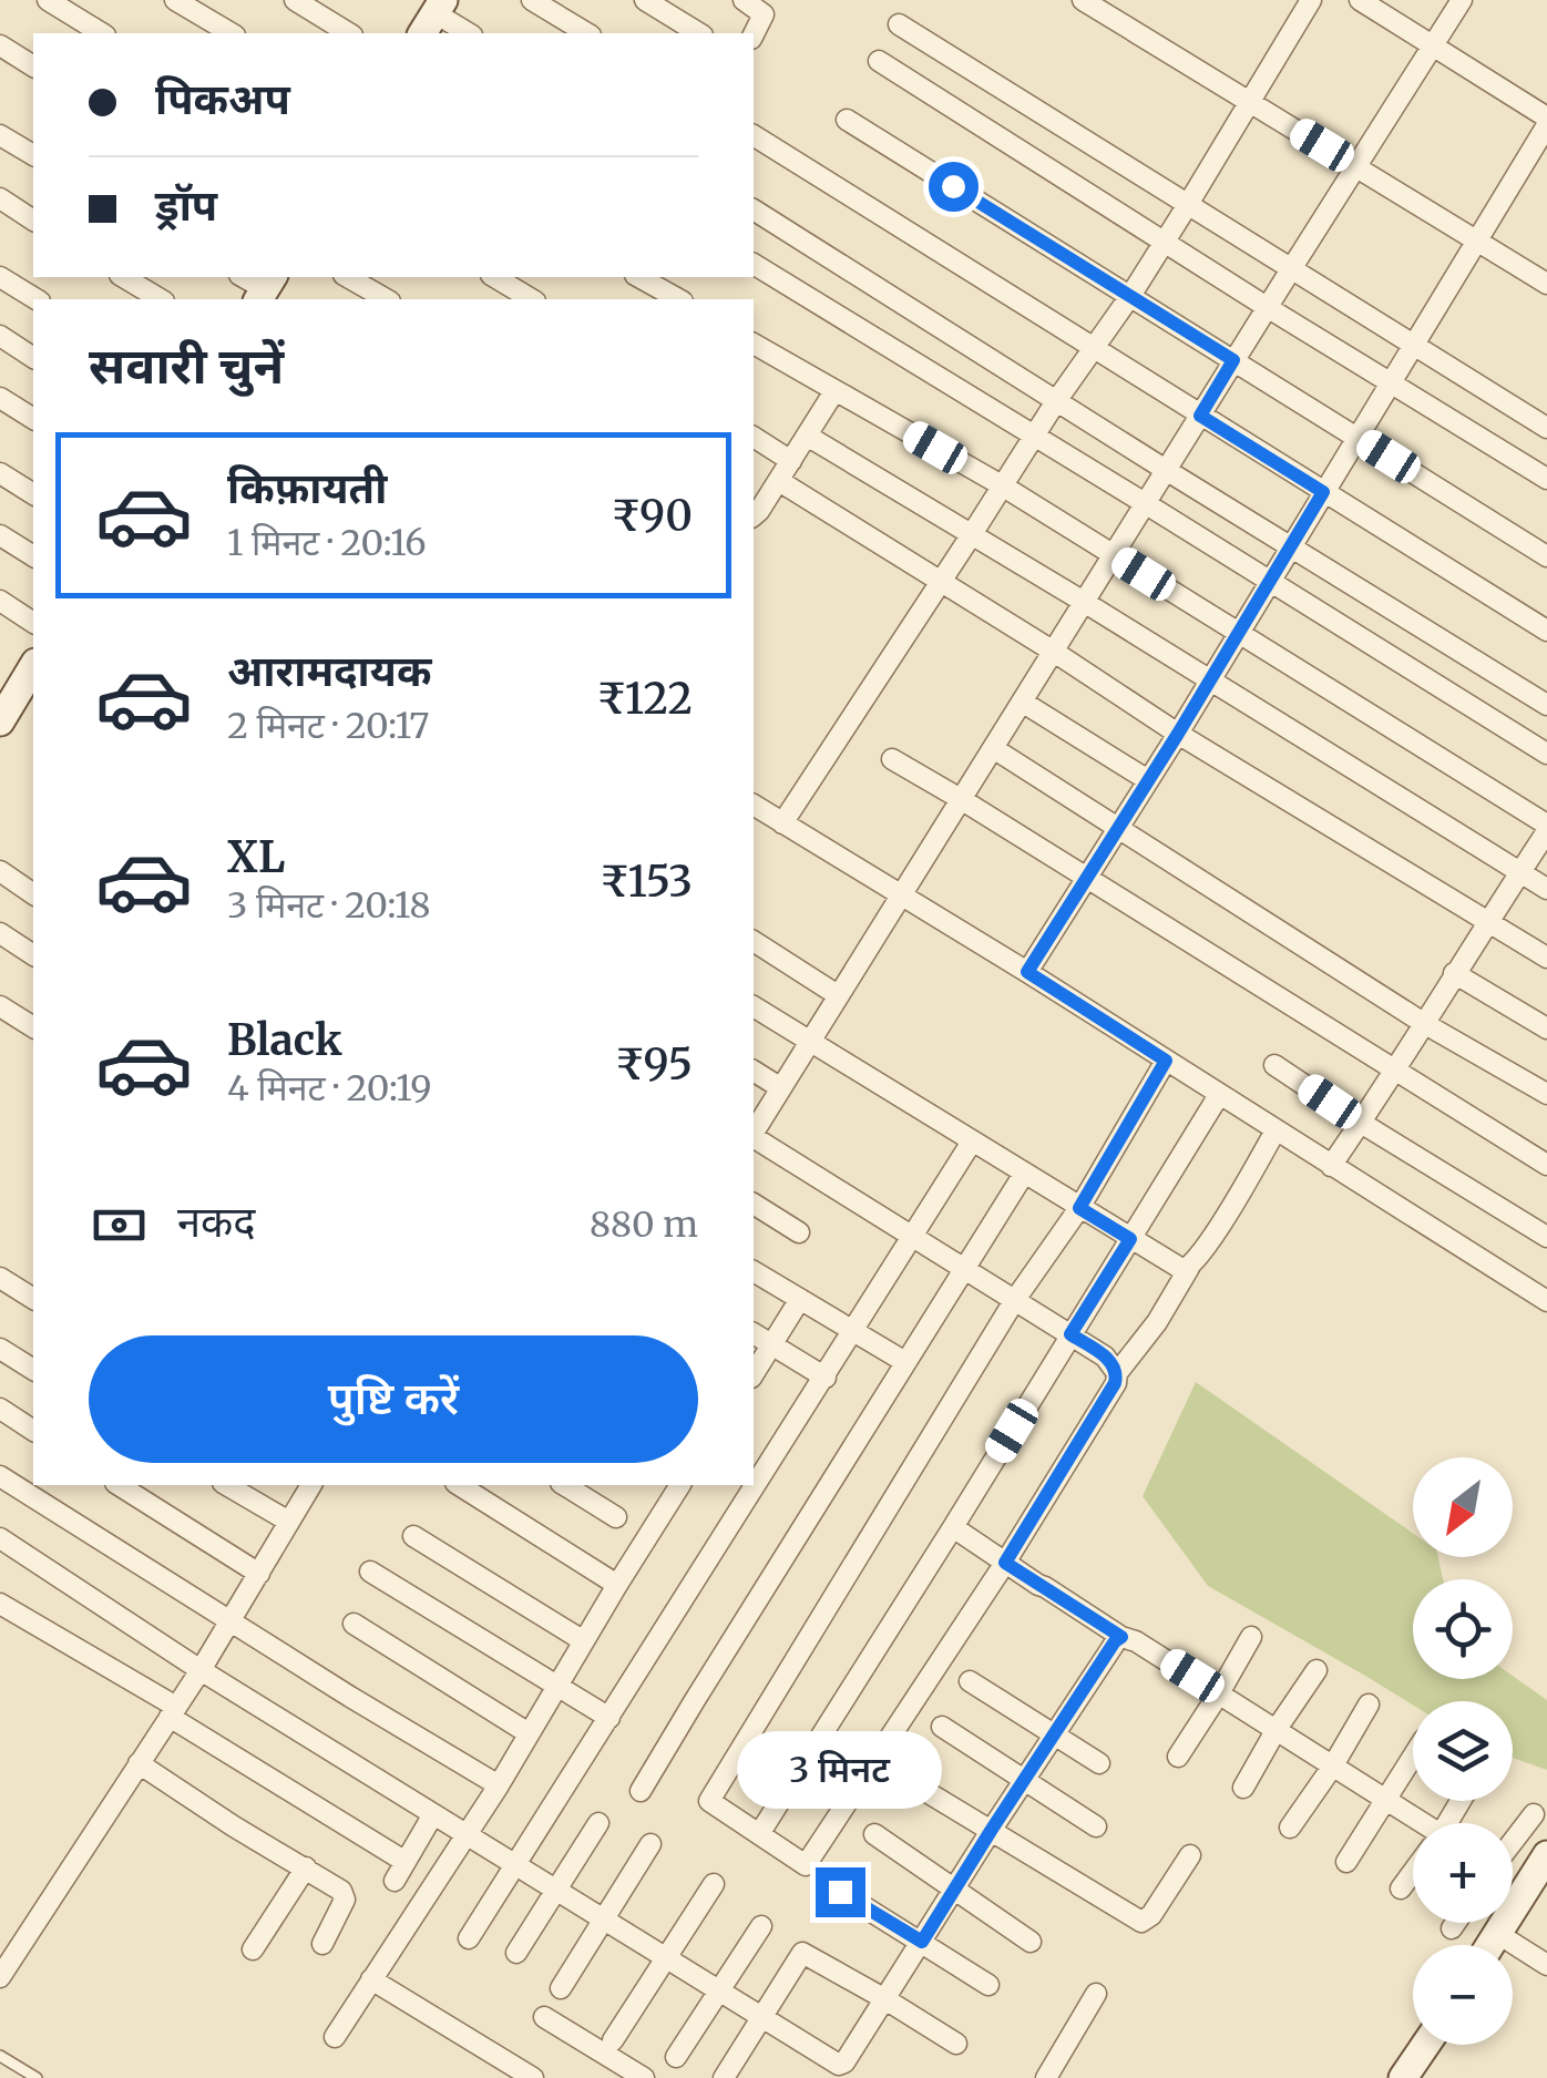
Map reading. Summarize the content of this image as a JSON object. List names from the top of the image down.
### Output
{
  "north": "bottom left",
  "page": {
    "banner": ["पिकअप", "ड्रॉप"],
    "heading": "सवारी चुनें",
    "list": [
      {
        "name": "किफ़ायती",
        "note": "1 मिनट · 20:16",
        "value": "₹90"
      },
      {
        "name": "आरामदायक",
        "note": "2 मिनट · 20:17",
        "value": "₹122"
      },
      {
        "name": "XL",
        "note": "3 मिनट · 20:18",
        "value": "₹153"
      },
      {
        "name": "Black",
        "note": "4 मिनट · 20:19",
        "value": "₹95"
      }
    ],
    "pay": ["नकद", "880 m"],
    "buttons": "पुष्टि करें",
    "map_buttons": ["+", "−"],
    "bubble": "3 मिनट"
  }
}
